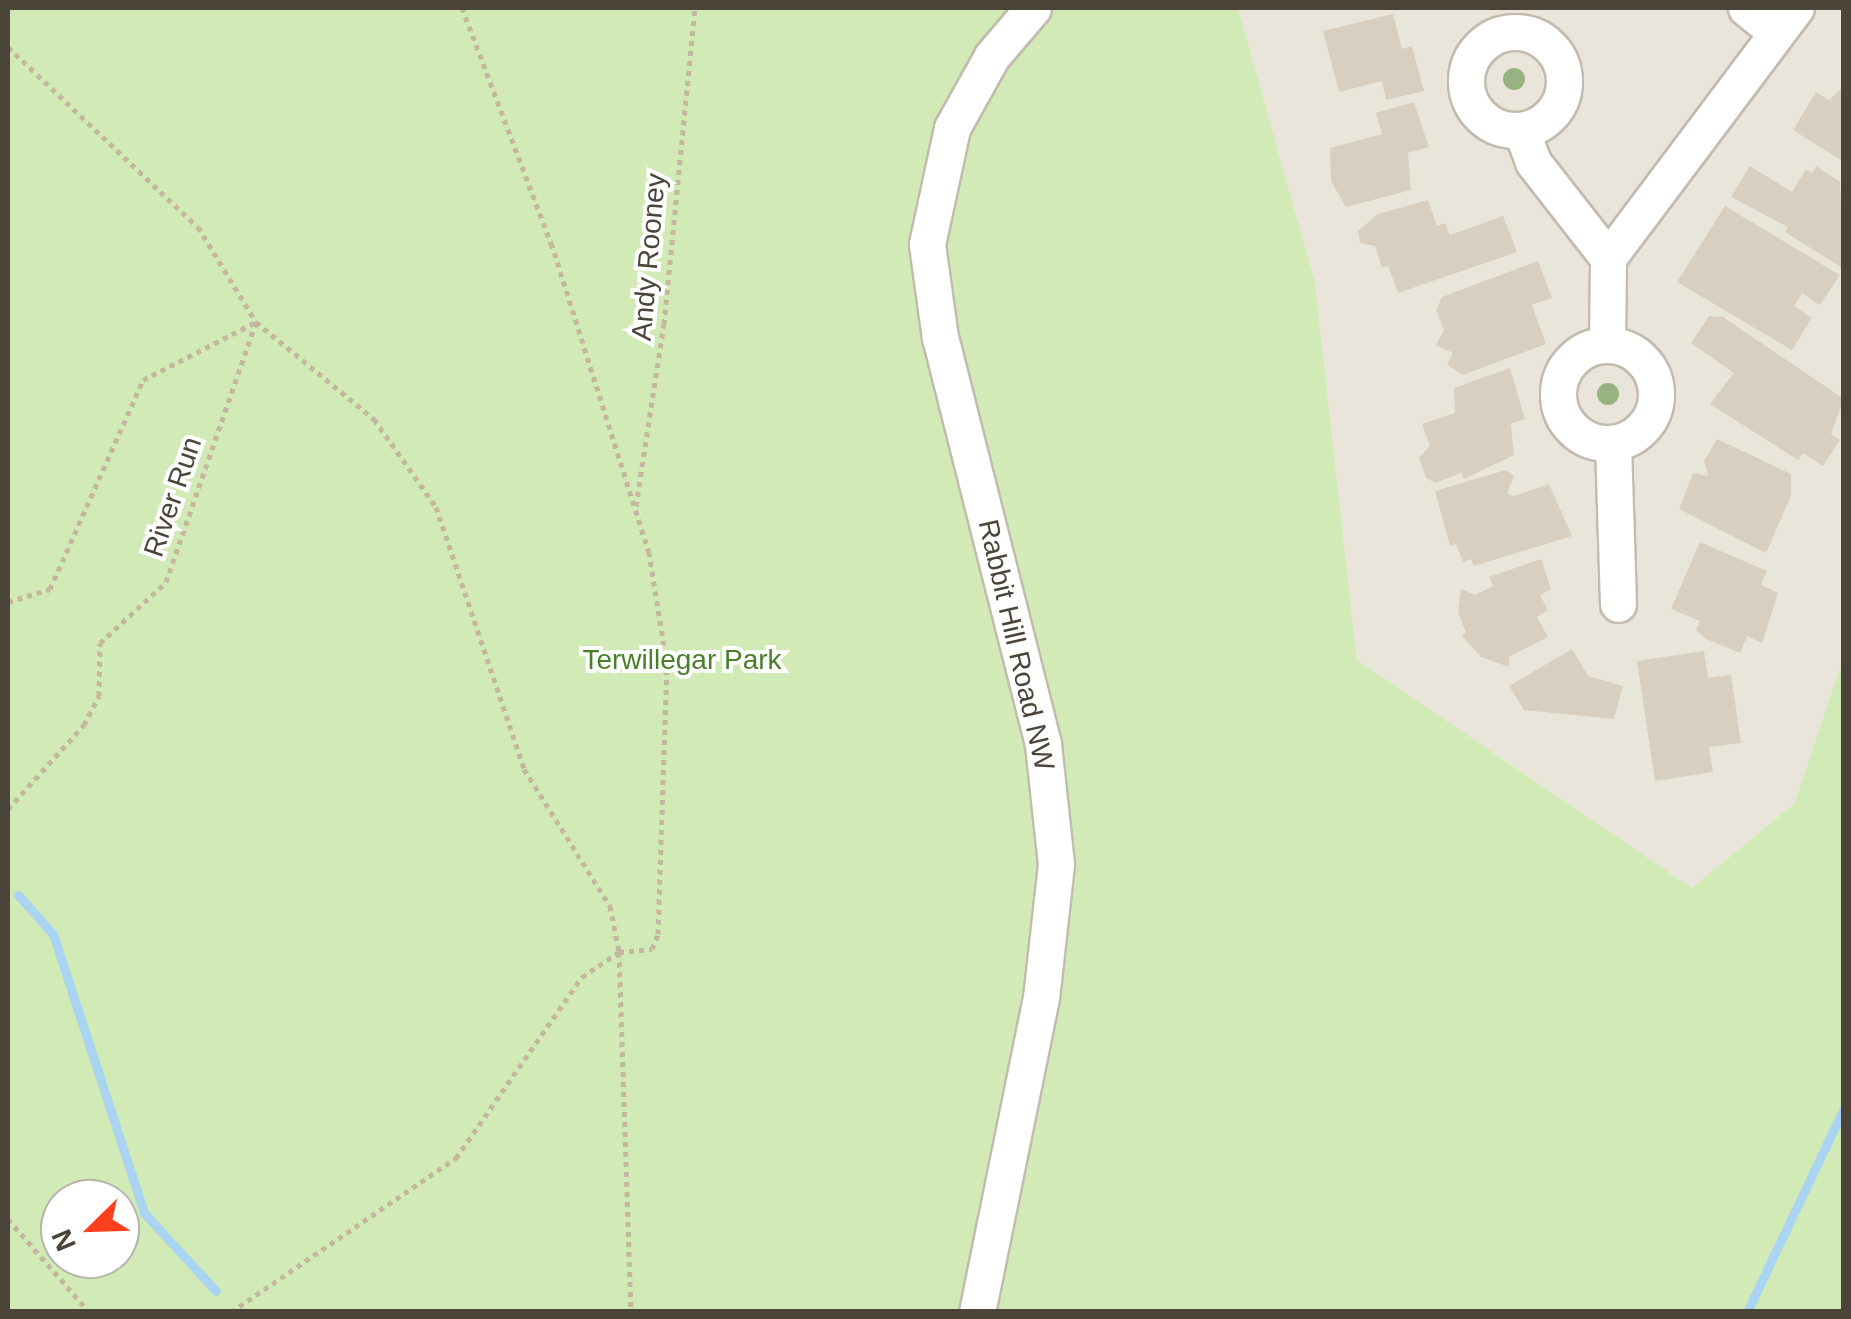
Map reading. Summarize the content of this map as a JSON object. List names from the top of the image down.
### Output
{
  "streets": {
    "street": ["Rabbit Hill Road NW"],
    "path": ["Andy Rooney", "River Run"]
  },
  "parks": ["Terwillegar Park"],
  "north": "bottom left"
}
